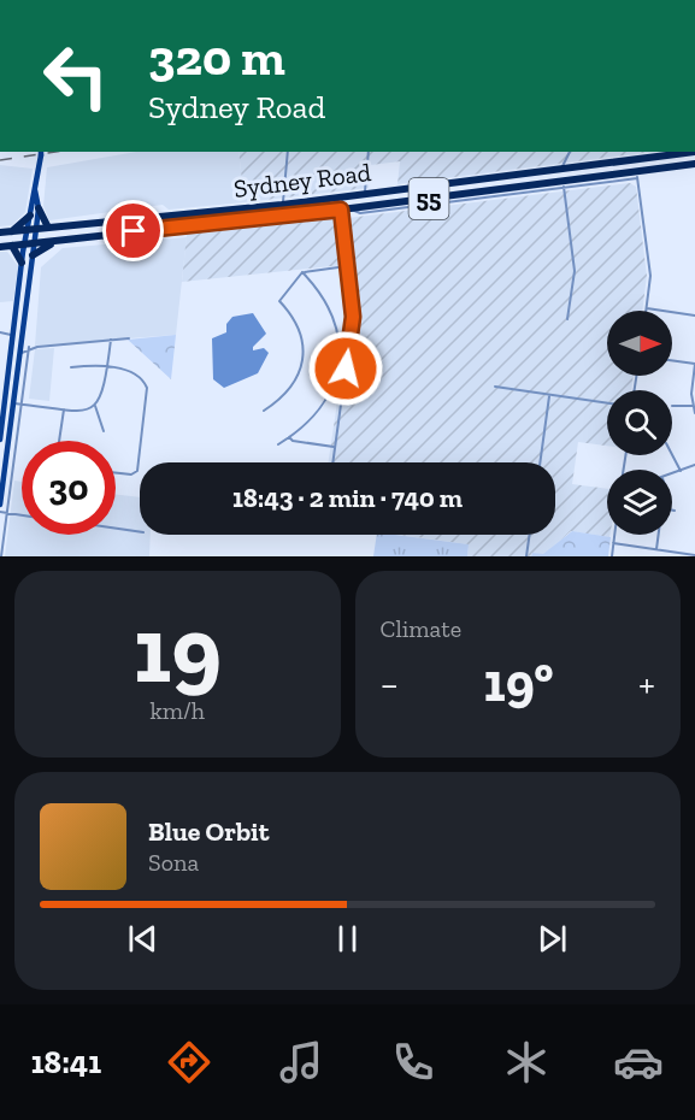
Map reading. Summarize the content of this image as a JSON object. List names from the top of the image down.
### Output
{
  "streets": {
    "highway": ["Sydney Road", "55"]
  },
  "north": "right",
  "page": {
    "turn": ["320 m", "Sydney Road"],
    "limit": "30",
    "trip": "18:43 · 2 min · 740 m",
    "tile": [
      ["19", "km/h"],
      "Climate"
    ],
    "heat": ["−", "19°", "+"],
    "song": ["Blue Orbit", "Sona"],
    "tabs": "18:41"
  }
}
